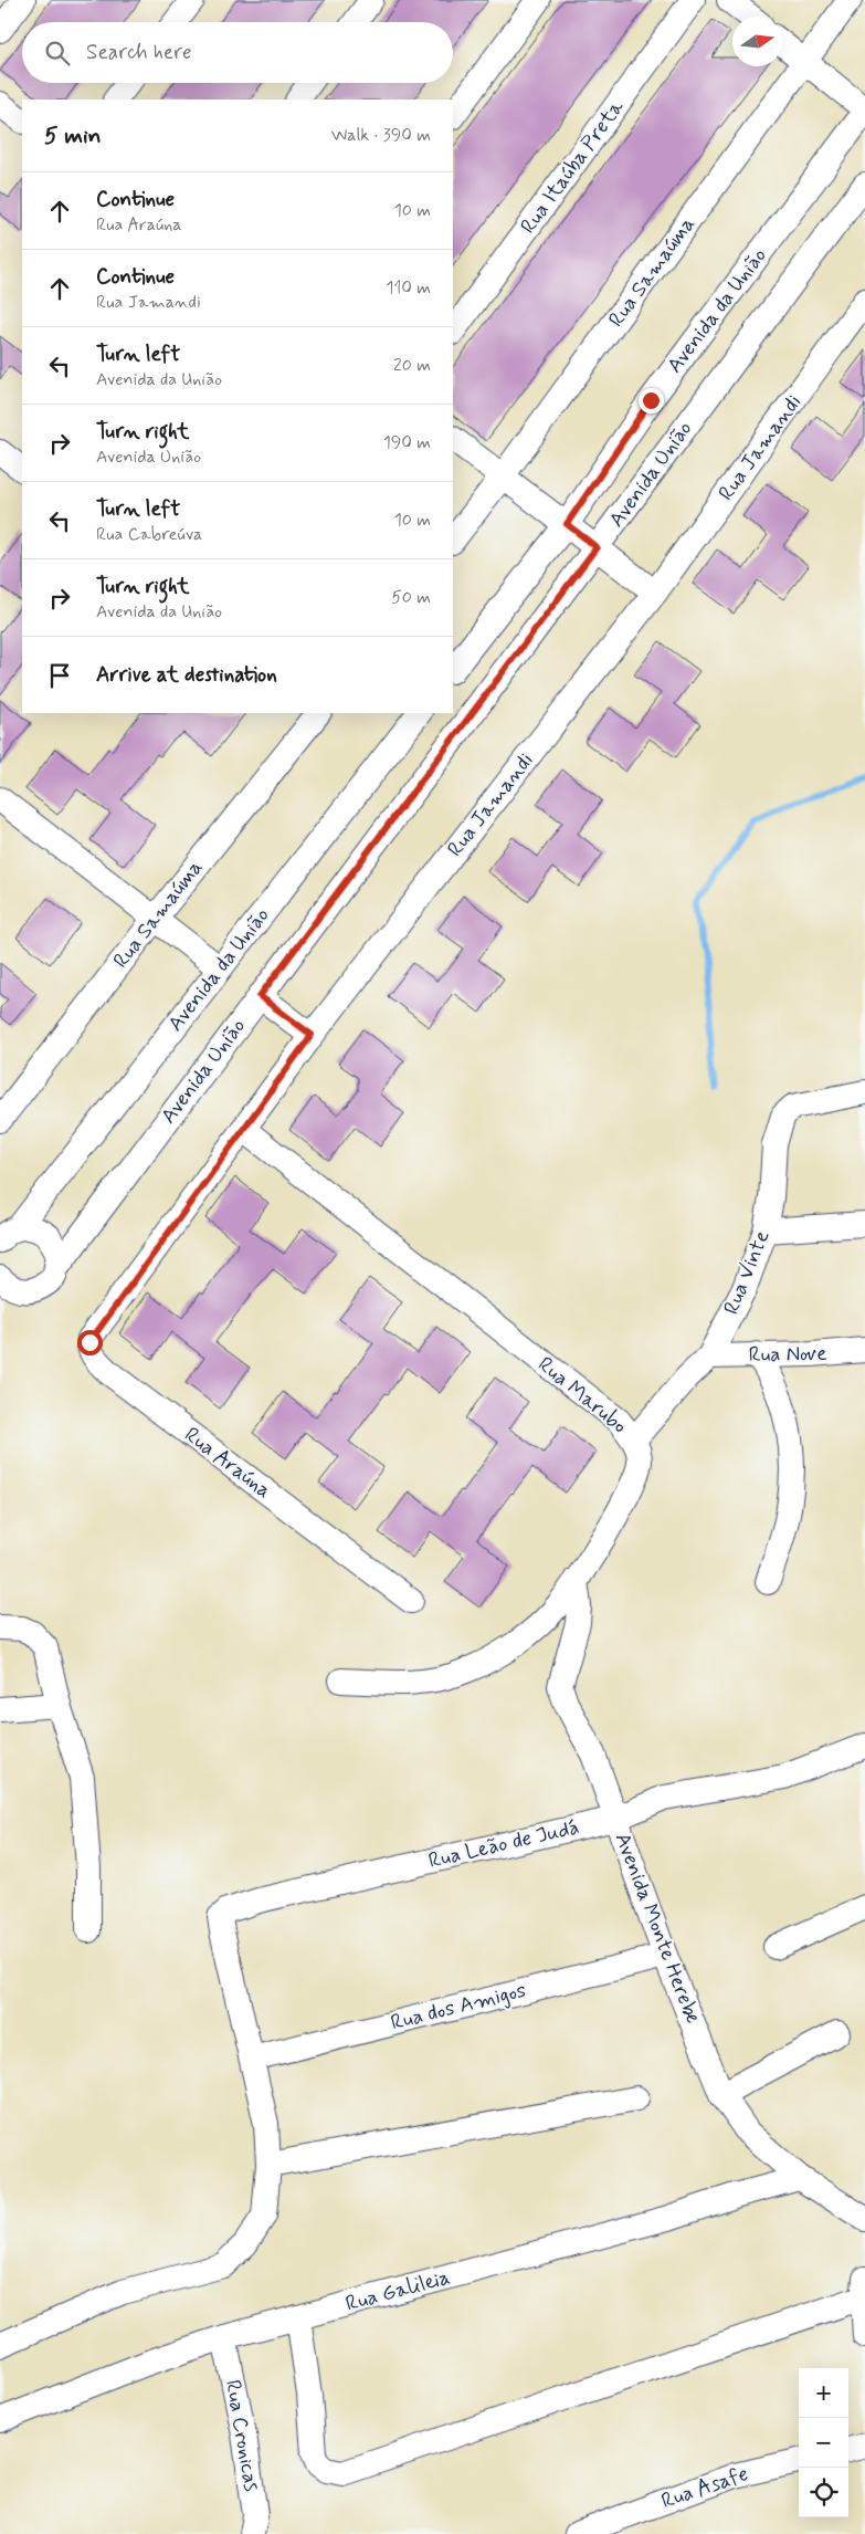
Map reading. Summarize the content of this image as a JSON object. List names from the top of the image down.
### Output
{
  "streets": {
    "street": [
      "Rua Itaúba Preta",
      "Rua Samaúma",
      "Avenida da União",
      "Rua Jamandi",
      "Avenida União",
      "Rua Vinte",
      "Rua Nove",
      "Rua Marubo",
      "Rua Araúna",
      "Rua Leão de Judá",
      "Avenida Monte Herebe",
      "Rua dos Amigos",
      "Rua Galileia",
      "Rua Cronicas",
      "Rua Asafe"
    ]
  },
  "crossings": [
    ["Avenida da União", "Avenida União"],
    ["Rua Jamandi", "Rua Marubo"],
    ["Rua Jamandi", "Rua Araúna"],
    ["Rua Vinte", "Rua Nove"],
    ["Rua Vinte", "Rua Marubo"],
    ["Rua Marubo", "Avenida Monte Herebe"],
    ["Rua Leão de Judá", "Avenida Monte Herebe"],
    ["Rua Leão de Judá", "Rua dos Amigos"],
    ["Avenida Monte Herebe", "Rua dos Amigos"],
    ["Avenida Monte Herebe", "Rua Galileia"],
    ["Rua Galileia", "Rua Cronicas"]
  ],
  "north": "right",
  "page": {
    "search": "Search here",
    "heading": ["5 min", "Walk · 390 m"],
    "list": [
      ["Continue", "Rua Araúna", "10 m"],
      ["Continue", "Rua Jamandi", "110 m"],
      ["Turn left", "Avenida da União", "20 m"],
      ["Turn right", "Avenida União", "190 m"],
      ["Turn left", "Rua Cabreúva", "10 m"],
      ["Turn right", "Avenida da União", "50 m"],
      "Arrive at destination"
    ],
    "map_buttons": ["+", "−"]
  }
}
